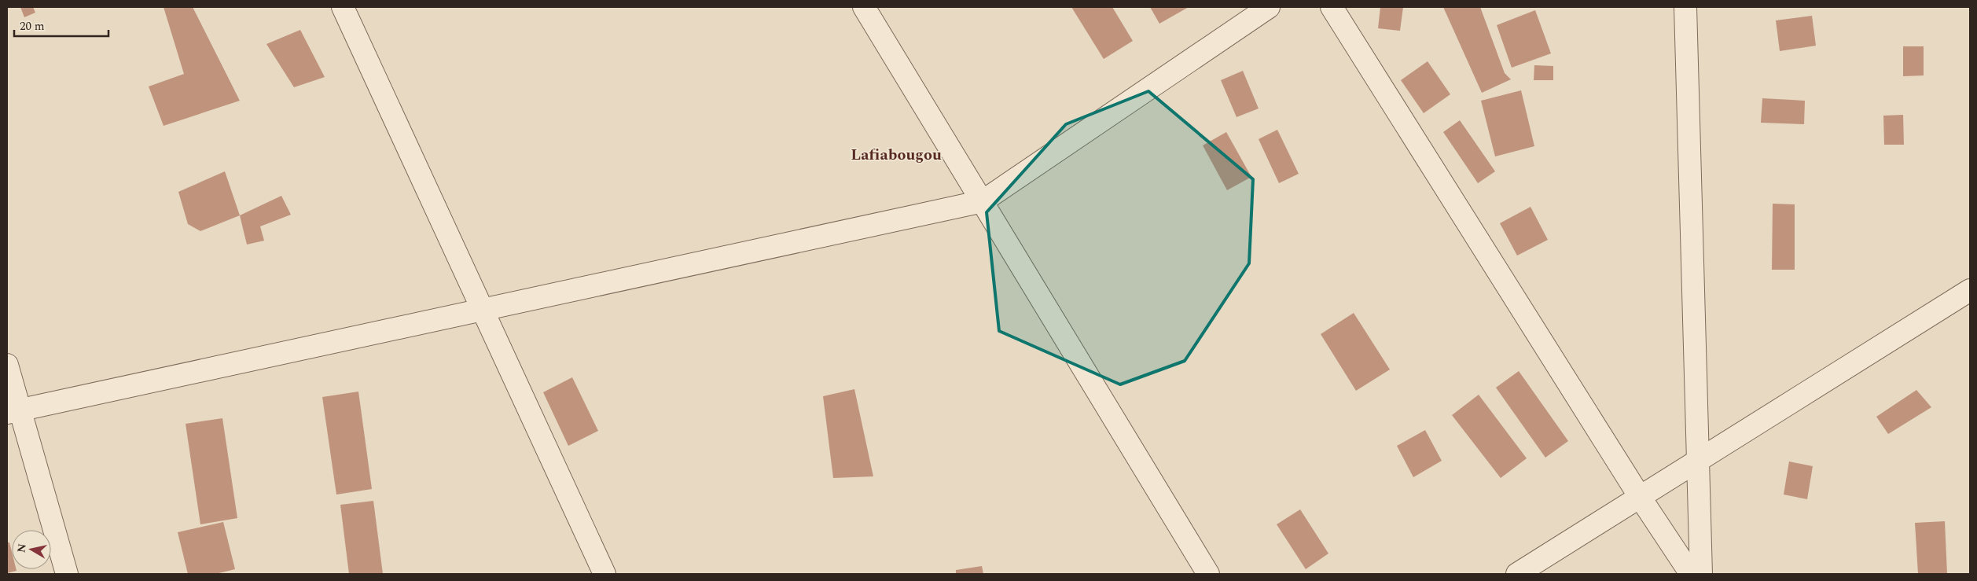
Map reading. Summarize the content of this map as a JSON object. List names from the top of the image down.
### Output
{
  "districts": ["Lafiabougou"],
  "scale_bar": "20 m",
  "north": "left"
}
